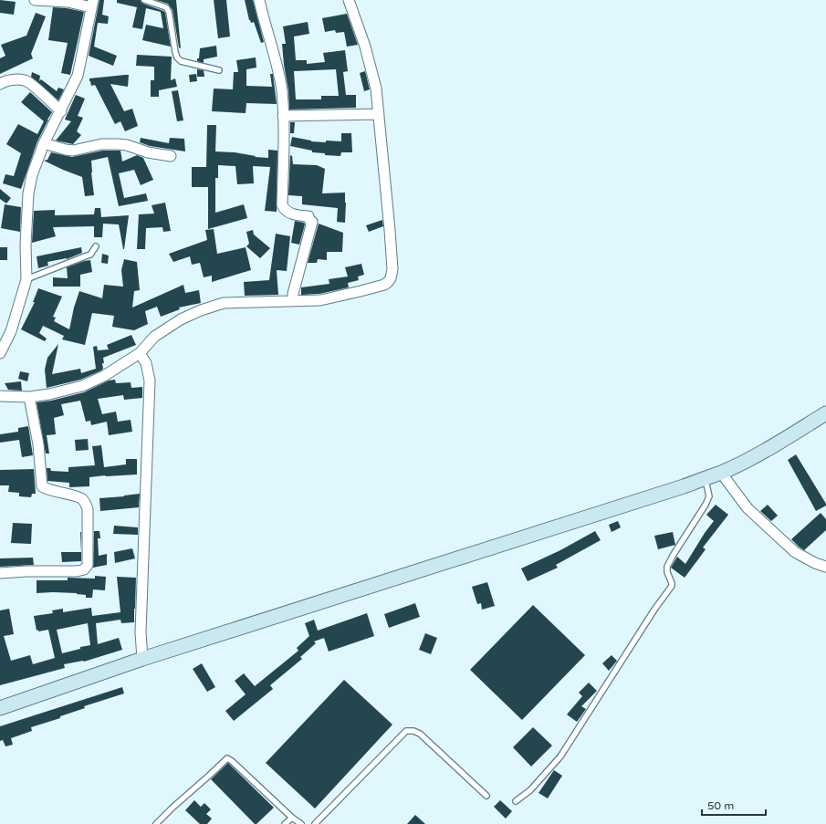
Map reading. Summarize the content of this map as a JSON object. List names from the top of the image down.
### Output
{
  "scale_bar": "50 m"
}
